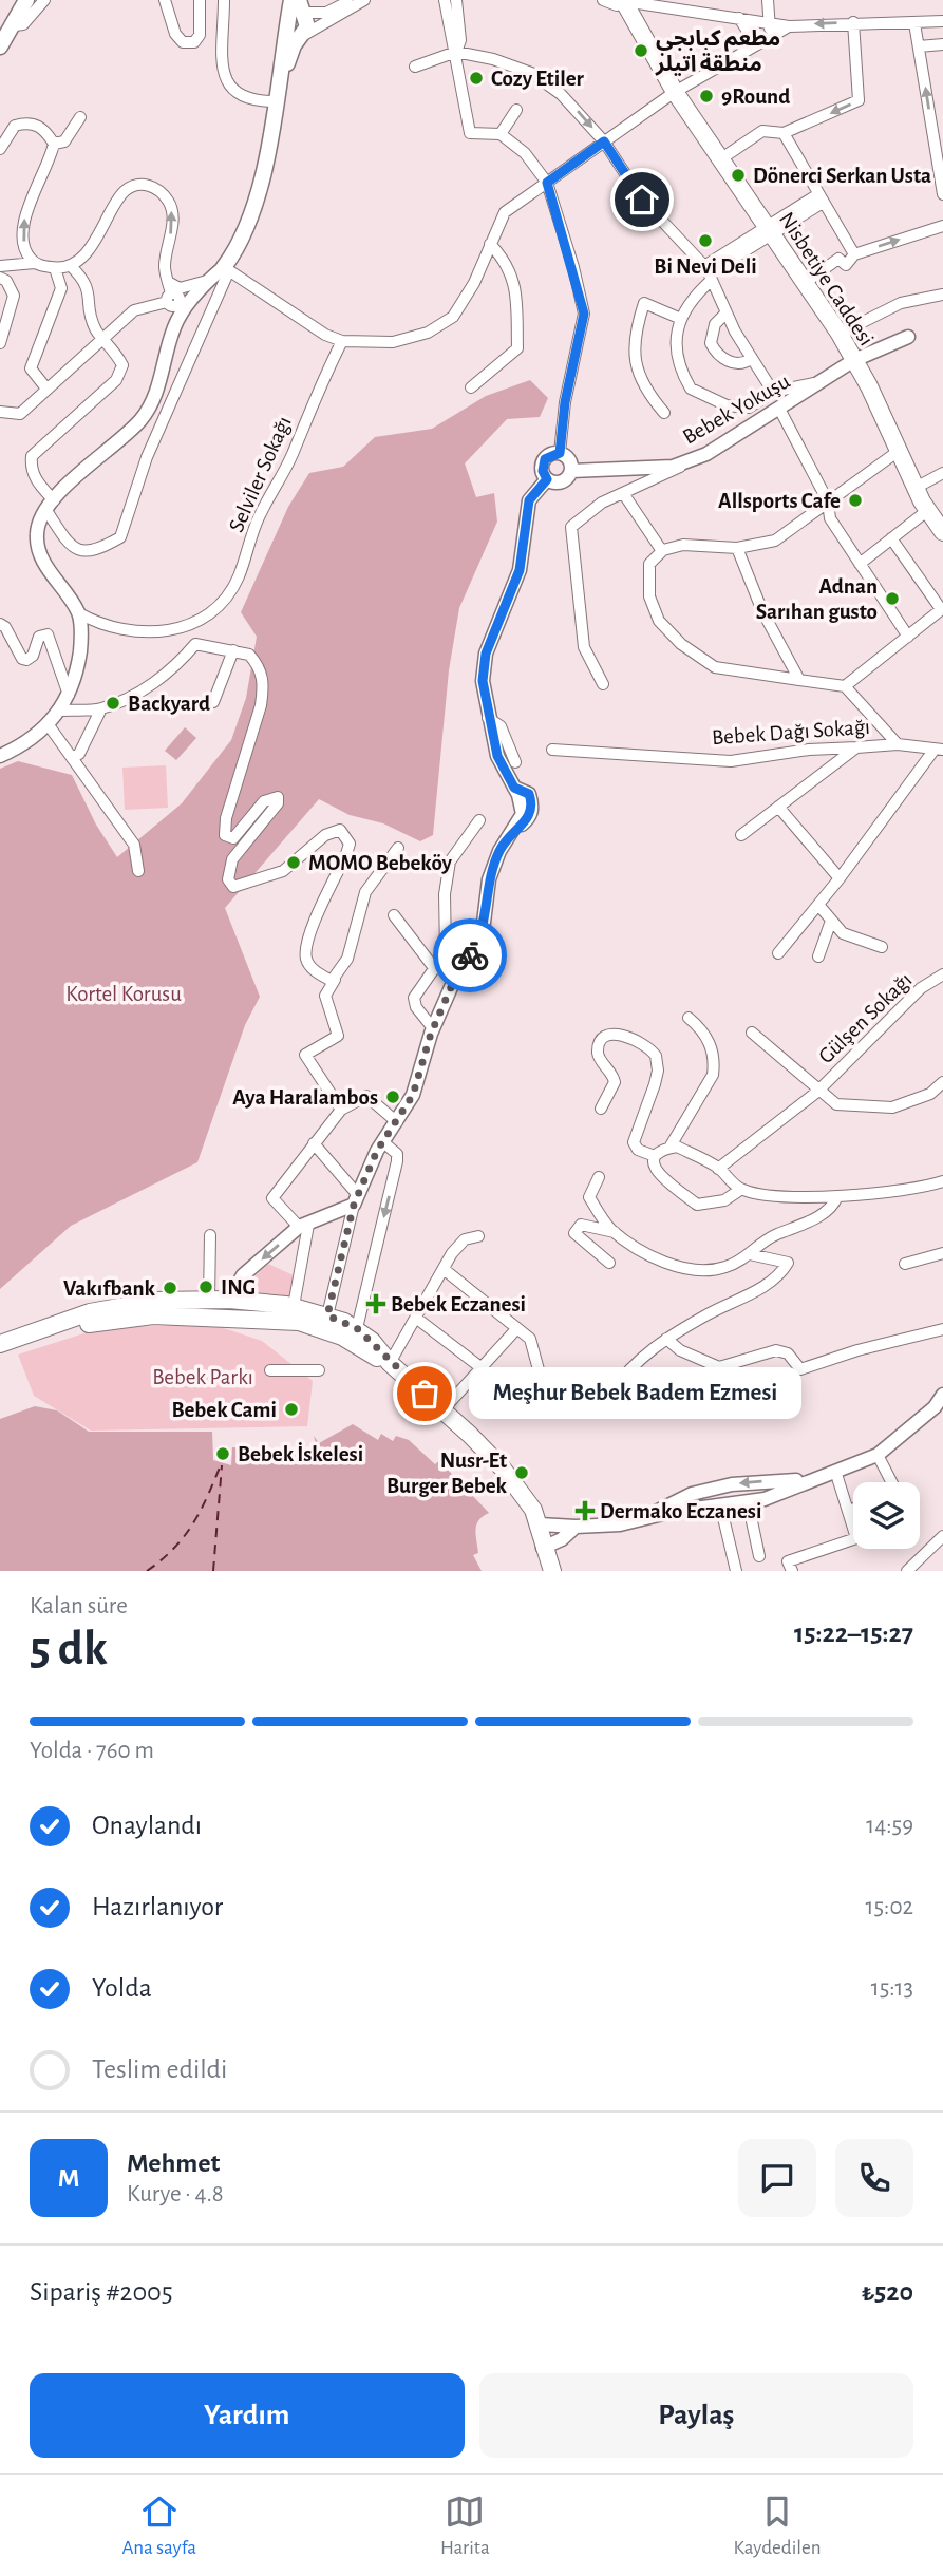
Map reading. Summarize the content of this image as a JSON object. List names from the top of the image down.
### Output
{
  "streets": {
    "main road": ["Nisbetiye Caddesi"],
    "street": [
      "Bebek Yokuşu",
      "Selviler Sokağı",
      "Bebek Dağı Sokağı",
      "Gülşen Sokağı"
    ]
  },
  "crossings": [
    ["Nisbetiye Caddesi", "Bebek Yokuşu"]
  ],
  "parks": ["Kortel Korusu", "Bebek Parkı"],
  "places": {
    "other": [
      "مطعم كبابجي منطقة اتيلر",
      "Cozy Etiler",
      "9Round",
      "Dönerci Serkan Usta",
      "Bi Nevi Deli",
      "Allsports Cafe",
      "Adnan Sarıhan gusto",
      "Backyard",
      "MOMO Bebeköy",
      "Aya Haralambos",
      "ING",
      "Vakıfbank",
      "Meşhur Bebek Badem Ezmesi",
      "Bebek Cami",
      "Bebek İskelesi",
      "Nusr-Et Burger Bebek"
    ],
    "health": ["Bebek Eczanesi", "Dermako Eczanesi"]
  },
  "page": {
    "bubble": "Meşhur Bebek Badem Ezmesi",
    "heading": ["5 dk", "Kalan süre", "15:22–15:27"],
    "panel": [
      "Mehmet",
      "Kurye · 4.8",
      "Sipariş #2005",
      "₺520"
    ],
    "bar": "Yolda · 760 m",
    "list": [
      ["Onaylandı", "14:59"],
      ["Hazırlanıyor", "15:02"],
      ["Yolda", "15:13"],
      "Teslim edildi"
    ],
    "round": "M",
    "buttons": ["Yardım", "Paylaş"],
    "tabs": ["Ana sayfa", "Harita", "Kaydedilen"]
  }
}
